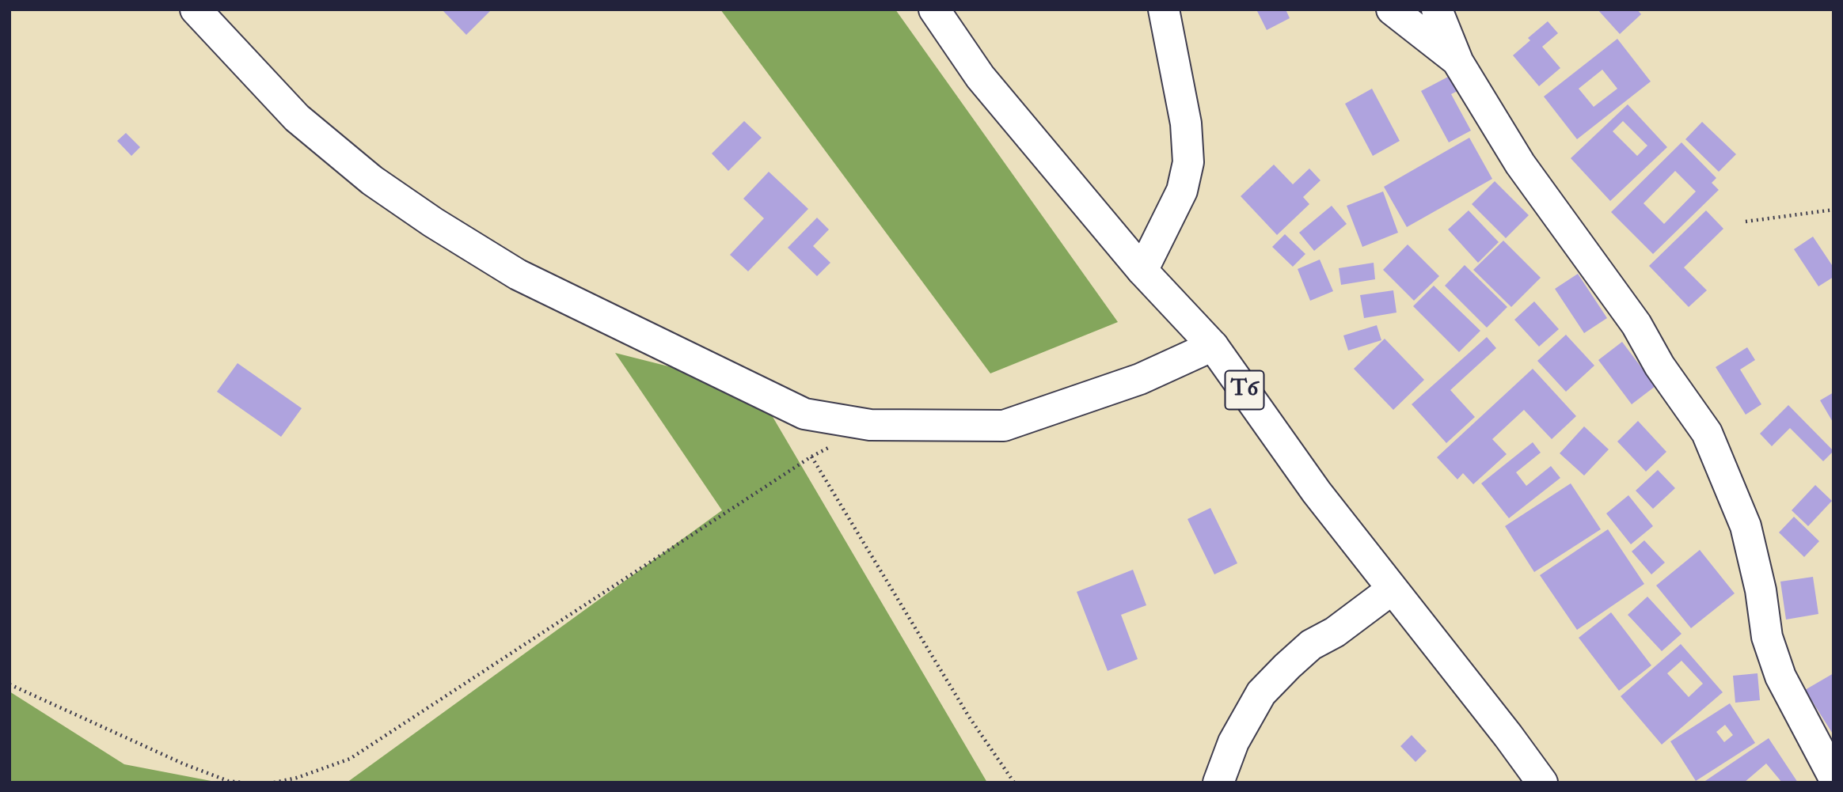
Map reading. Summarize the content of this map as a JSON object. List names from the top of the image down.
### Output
{
  "streets": {
    "main road": ["T6"]
  }
}
